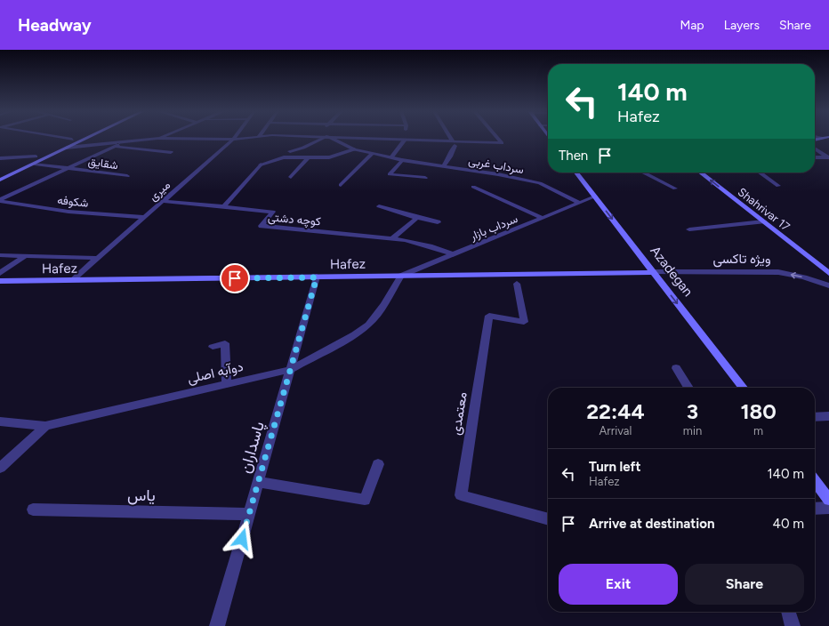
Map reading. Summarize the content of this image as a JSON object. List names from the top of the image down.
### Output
{
  "streets": {
    "main road": ["Shahrivar 17", "Hafez", "Azadegan"],
    "street": [
      "شقایق",
      "سرداب غربی",
      "میری",
      "شکوفه",
      "کوچه دشتی",
      "سرداب بازار",
      "ویژه تاکسی",
      "دوآبه اصلی",
      "معتمدی",
      "پاسداران",
      "یاس"
    ]
  },
  "crossings": [
    ["سرداب غربی", "میری"],
    ["سرداب غربی", "سرداب بازار"],
    ["میری", "شکوفه"],
    ["میری", "کوچه دشتی"],
    ["میری", "Hafez"],
    ["کوچه دشتی", "سرداب بازار"],
    ["سرداب بازار", "Hafez"],
    ["سرداب بازار", "Azadegan"],
    ["سرداب بازار", "دوآبه اصلی"],
    ["ویژه تاکسی", "Hafez"],
    ["ویژه تاکسی", "Azadegan"],
    ["Hafez", "Azadegan"],
    ["Hafez", "دوآبه اصلی"],
    ["Hafez", "پاسداران"],
    ["دوآبه اصلی", "پاسداران"],
    ["پاسداران", "یاس"]
  ],
  "one_way": ["Shahrivar 17", "Azadegan"],
  "page": {
    "header": "Headway",
    "nav": ["Map", "Layers", "Share"],
    "turn": ["140 m", "Hafez"],
    "then": "Then",
    "eta": [
      "22:44",
      "Arrival",
      "3",
      "min",
      "180",
      "m"
    ],
    "list": [
      {
        "name": "Turn left",
        "note": "Hafez",
        "value": "140 m"
      },
      {
        "name": "Arrive at destination",
        "value": "40 m"
      }
    ],
    "buttons": ["Exit", "Share"]
  }
}
